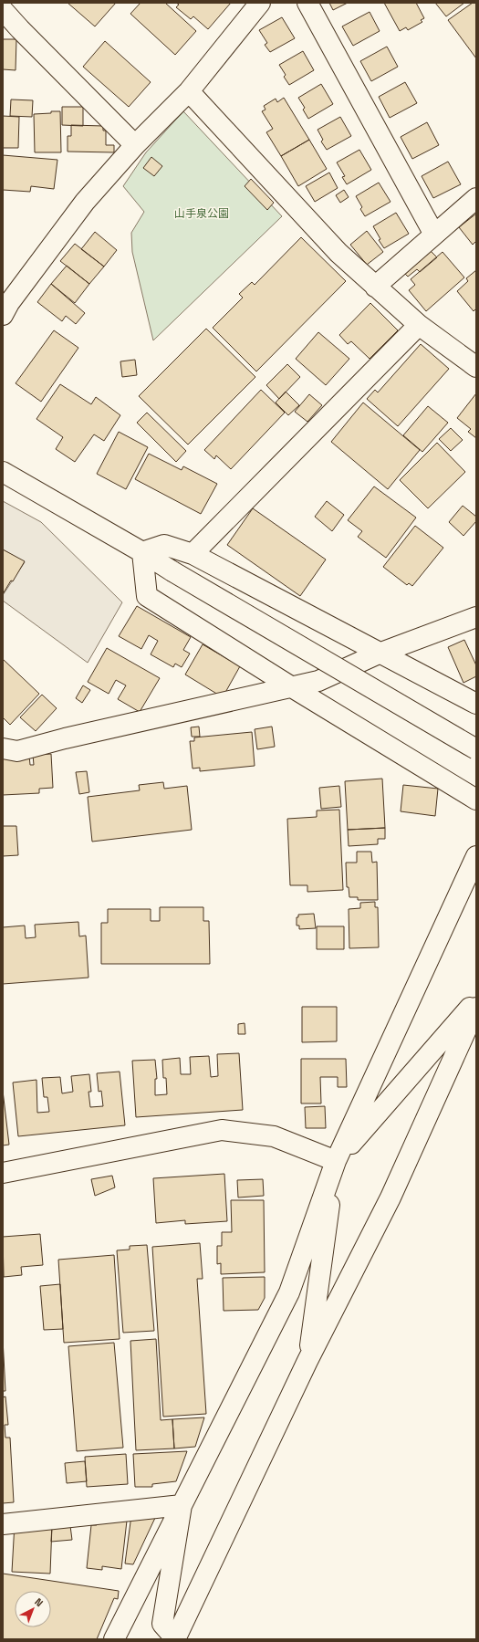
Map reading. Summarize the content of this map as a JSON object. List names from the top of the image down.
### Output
{
  "parks": ["山手泉公園"],
  "north": "top right"
}
